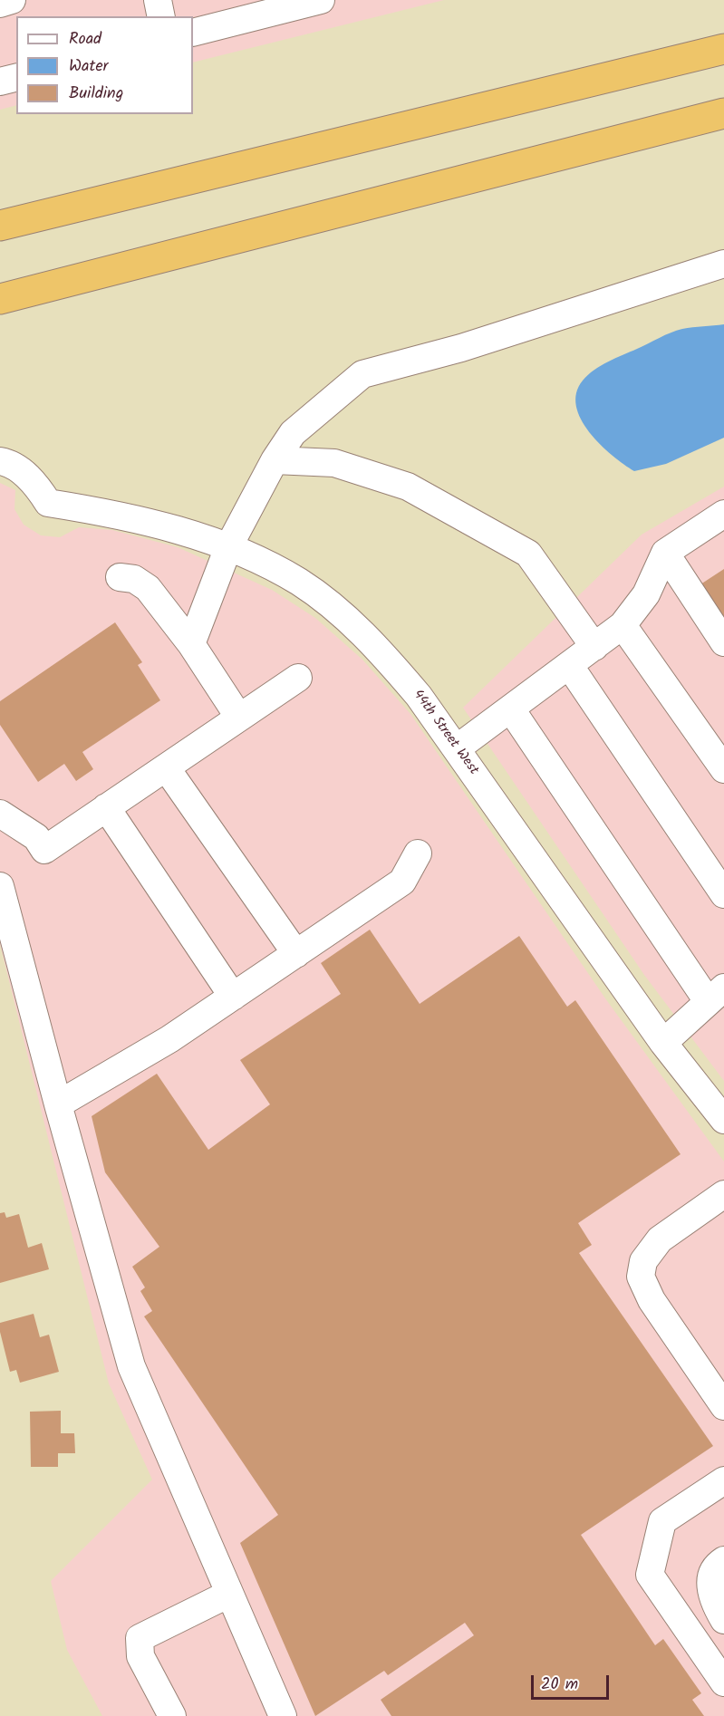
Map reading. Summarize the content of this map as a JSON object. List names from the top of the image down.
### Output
{
  "streets": {
    "street": ["44th Street West"]
  },
  "legend": ["Road", "Water", "Building"],
  "scale_bar": "20 m"
}
